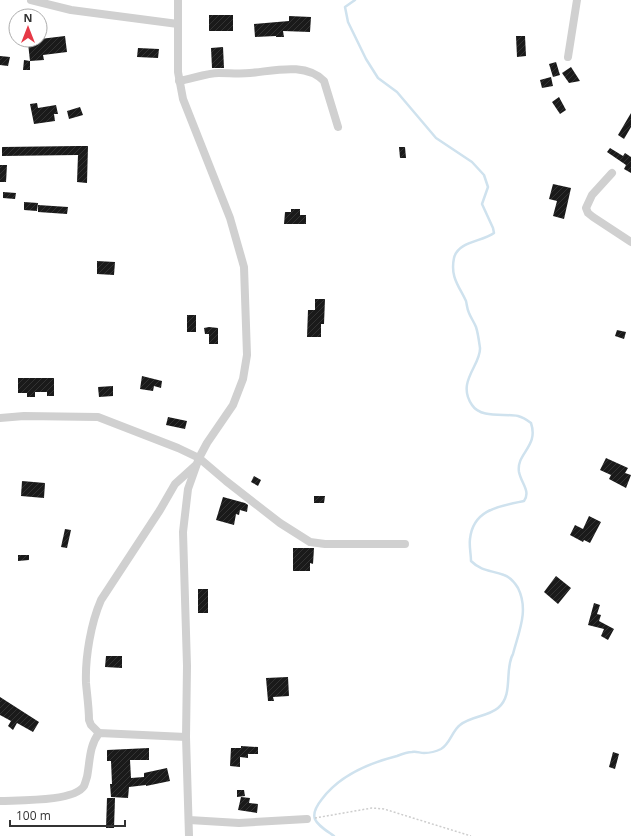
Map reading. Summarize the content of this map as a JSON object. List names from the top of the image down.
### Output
{
  "scale_bar": "100 m",
  "north": "top"
}
